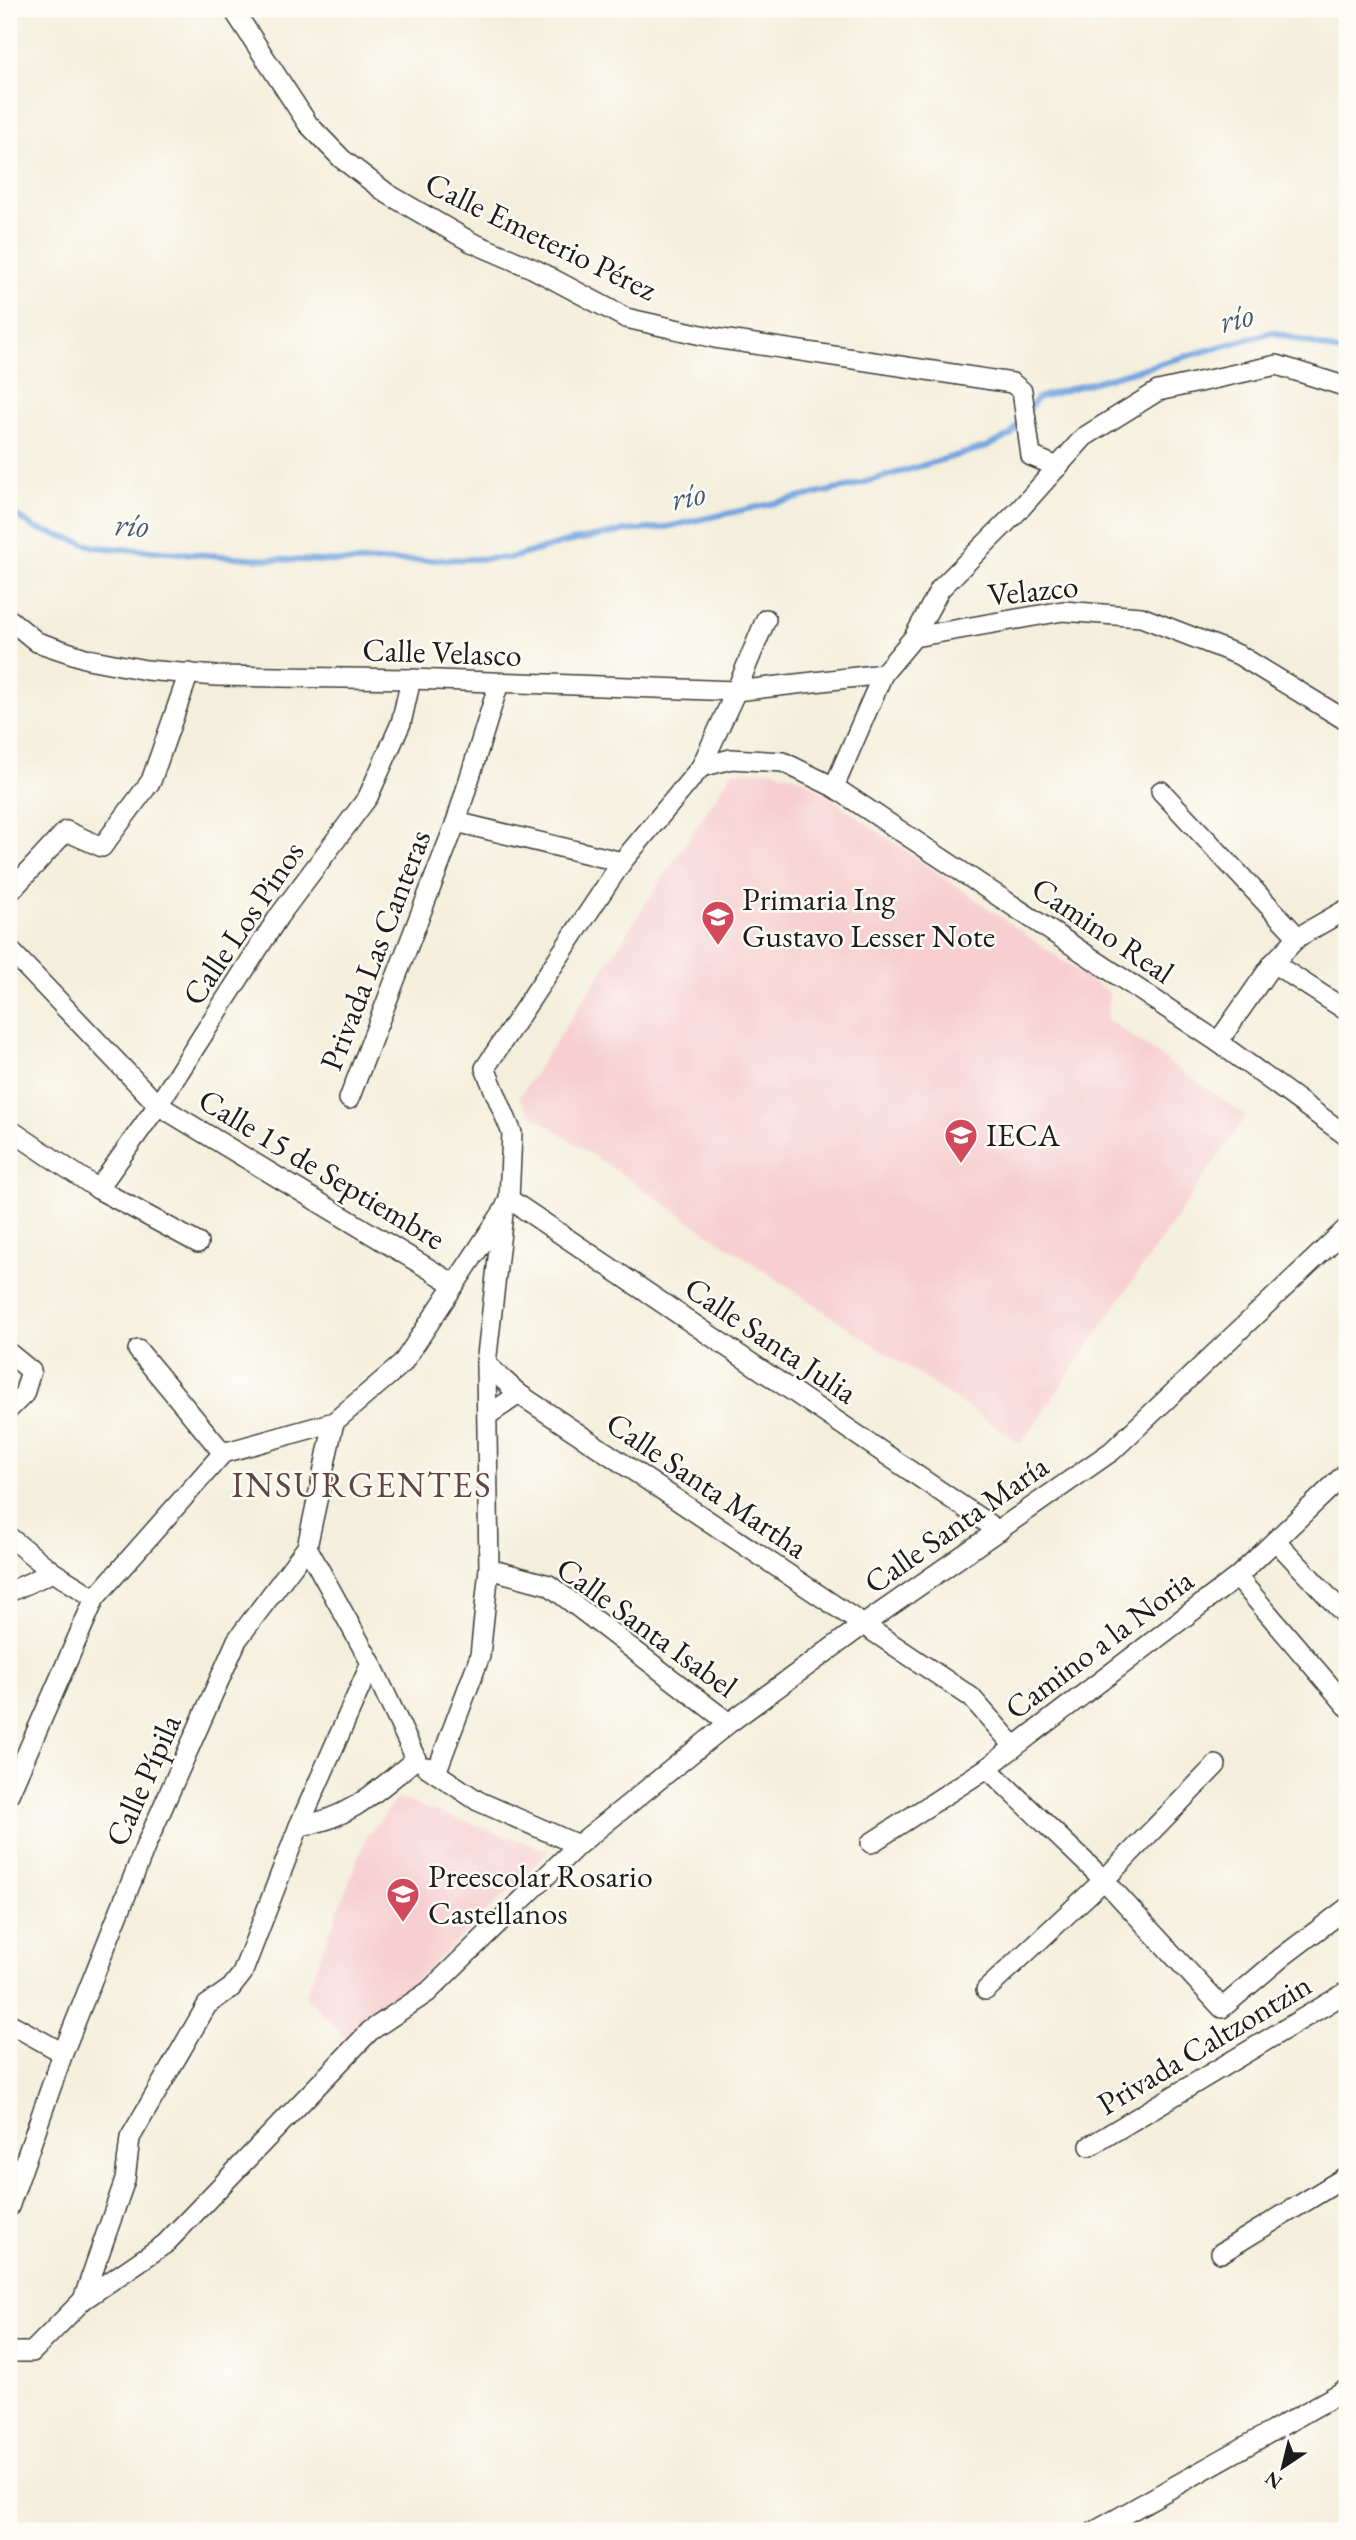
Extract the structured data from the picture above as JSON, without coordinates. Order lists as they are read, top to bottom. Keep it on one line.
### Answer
{"streets":{"street":["Calle Emeterio Pérez","Velazco","Calle Velasco","Calle Los Pinos","Camino Real","Privada Las Canteras","Calle 15 de Septiembre","Calle Santa Julia","Calle Santa Martha","Calle Santa María","Calle Santa Isabel","Camino a la Noria","Calle Pípila","Privada Caltzontzin"]},"crossings":[["Calle Velasco","Calle Los Pinos"],["Calle Velasco","Privada Las Canteras"],["Calle Los Pinos","Calle 15 de Septiembre"],["Calle 15 de Septiembre","Calle Santa Julia"],["Calle Santa Julia","Calle Santa María"],["Calle Santa Martha","Calle Santa María"],["Calle Santa Martha","Camino a la Noria"],["Calle Santa María","Calle Santa Isabel"]],"districts":["INSURGENTES"],"water":["río"],"places":{"school or university":["Primaria Ing Gustavo Lesser Note","IECA","Preescolar Rosario Castellanos"]},"north":"bottom left"}
